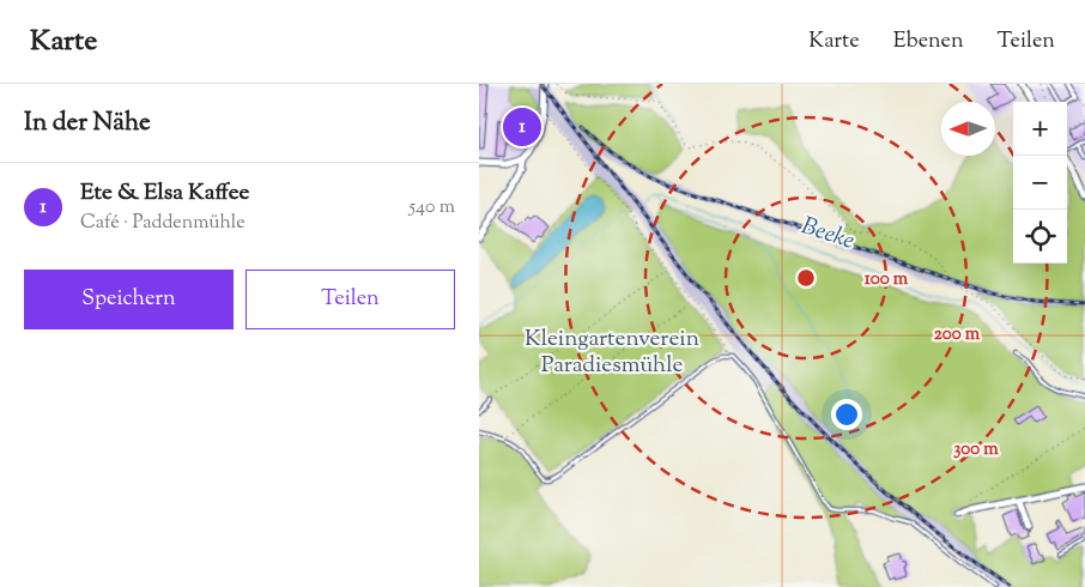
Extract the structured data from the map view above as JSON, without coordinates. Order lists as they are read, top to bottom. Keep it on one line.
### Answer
{"water":["Beeke"],"parks":["Kleingartenverein Paradiesmühle"],"north":"left","page":{"header":"Karte","nav":["Karte","Ebenen","Teilen"],"heading":"In der Nähe","map_buttons":["+","−"],"pins":"1","list":[{"mark":"1","name":"Ete & Elsa Kaffee","note":"Café · Paddenmühle","value":"540 m"}],"buttons":["Speichern","Teilen"]},"rings":["100 m","200 m","300 m"]}
